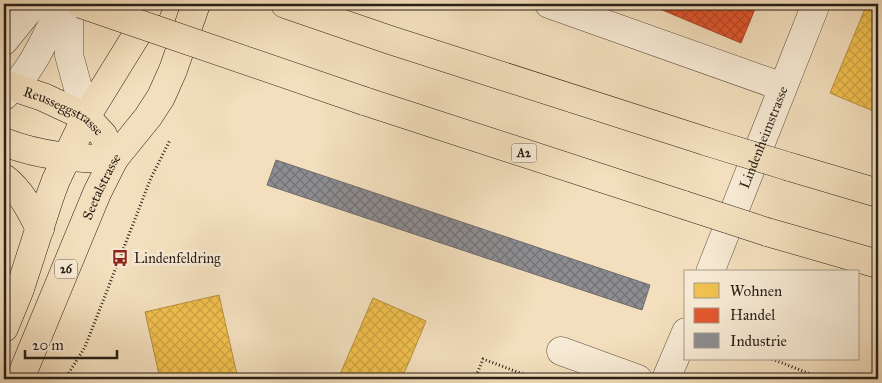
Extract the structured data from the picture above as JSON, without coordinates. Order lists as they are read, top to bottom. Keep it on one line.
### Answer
{"streets":{"main road":["Reusseggstrasse","A2","Seetalstrasse","26"],"street":["Lindenheimstrasse"]},"crossings":[["Reusseggstrasse","Seetalstrasse"]],"places":{"bus stop":["Lindenfeldring"]},"legend":["Wohnen","Handel","Industrie"],"scale_bar":"20 m"}
